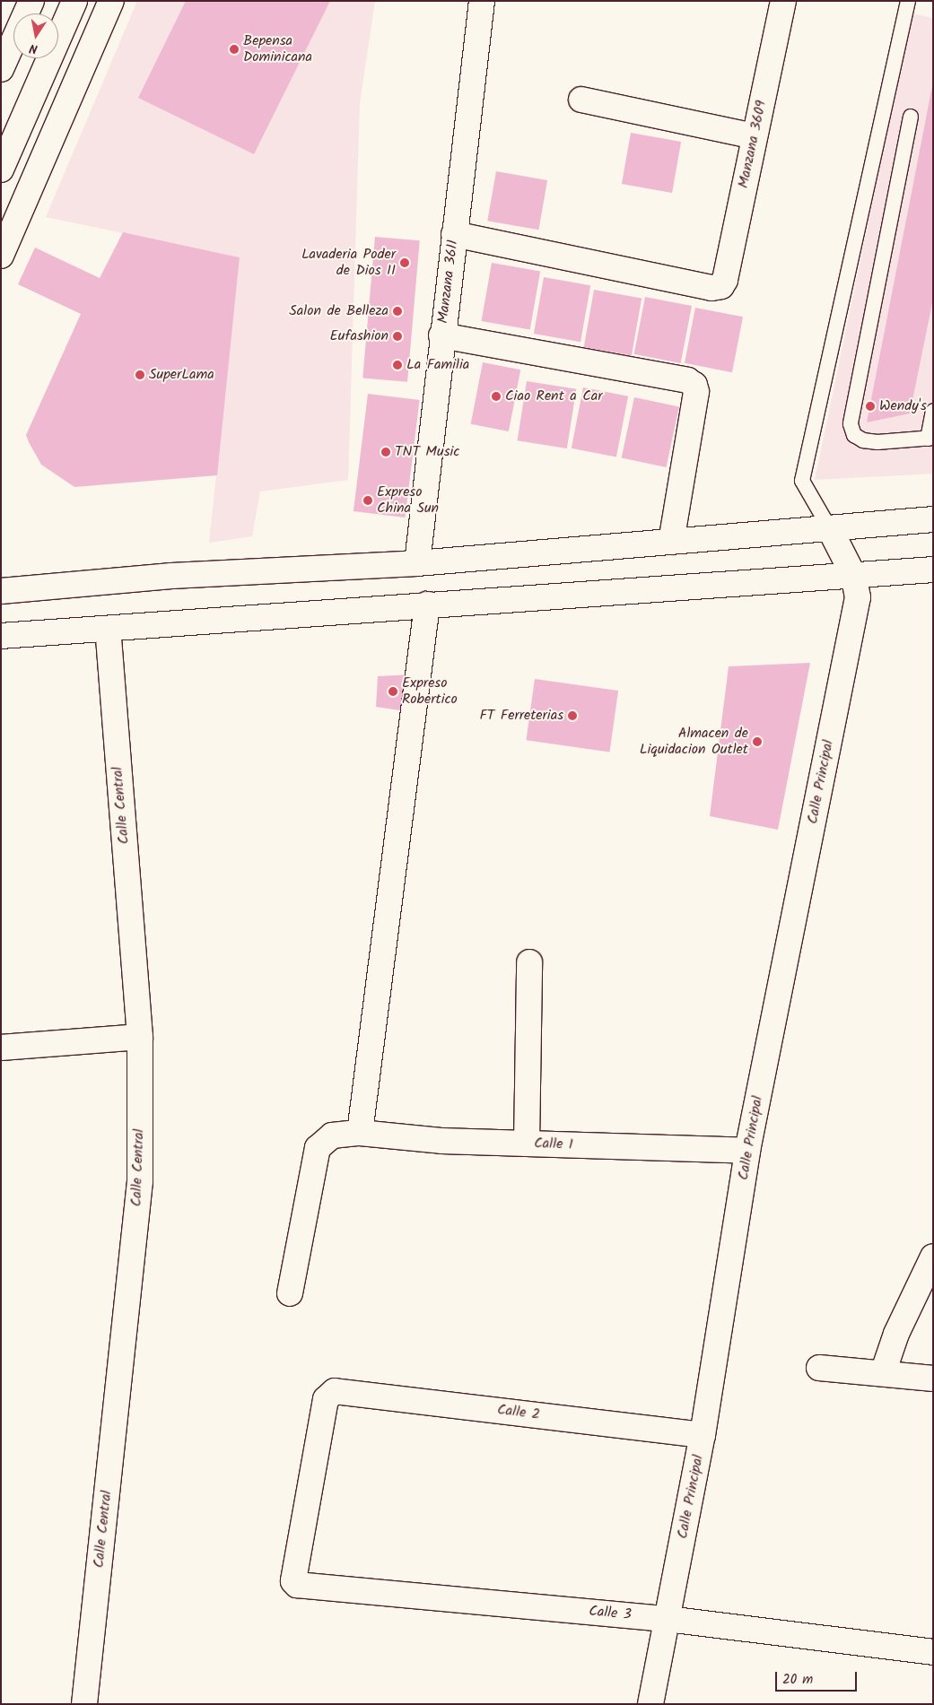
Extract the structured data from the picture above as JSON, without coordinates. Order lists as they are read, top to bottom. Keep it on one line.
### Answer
{"streets":{"street":["Manzana 3609","Manzana 3611","Calle Principal","Calle Central","Calle 1","Calle 2","Calle 3"]},"crossings":[["Manzana 3609","Manzana 3611"],["Calle Principal","Calle 1"],["Calle Principal","Calle 2"],["Calle Principal","Calle 3"],["Calle 2","Calle 3"]],"places":["Bepensa Dominicana","Lavaderia Poder de Dios II","Salon de Belleza","Eufashion","La Familia","SuperLama","Ciao Rent a Car","Wendy's","TNT Music","Expreso China Sun","Expreso Robertico","FT Ferreterias","Almacen de Liquidacion Outlet"],"scale_bar":"20 m","north":"bottom"}
